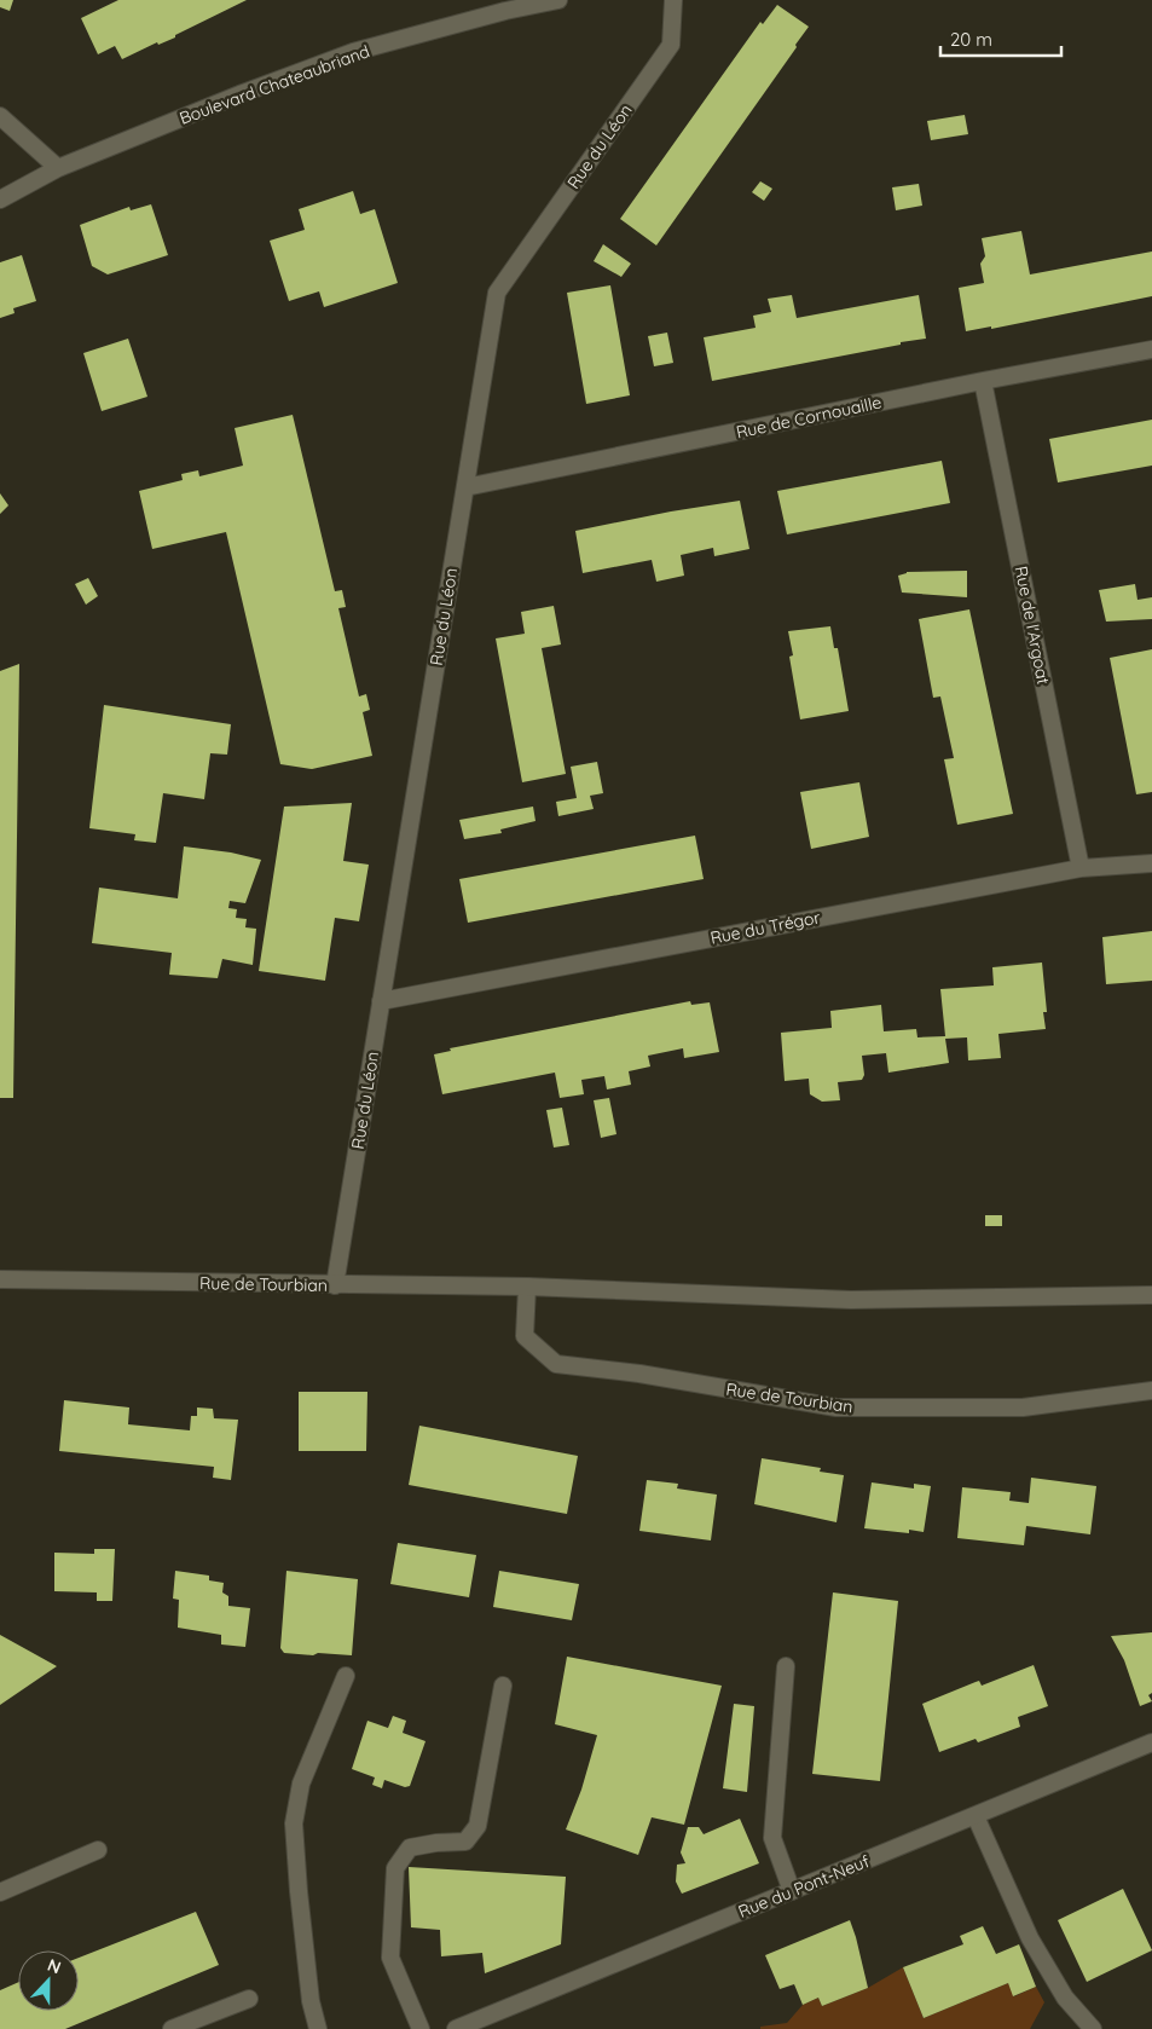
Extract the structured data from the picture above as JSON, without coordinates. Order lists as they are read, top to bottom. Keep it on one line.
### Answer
{"streets":{"street":["Boulevard Chateaubriand","Rue du Léon","Rue de Cornouaille","Rue de l'Argoat","Rue du Trégor","Rue de Tourbian","Rue du Pont-Neuf"]},"crossings":[["Rue du Léon","Rue de Cornouaille"],["Rue du Léon","Rue du Trégor"],["Rue du Léon","Rue de Tourbian"],["Rue de Cornouaille","Rue de l'Argoat"],["Rue de l'Argoat","Rue du Trégor"]],"scale_bar":"20 m","north":"top"}
